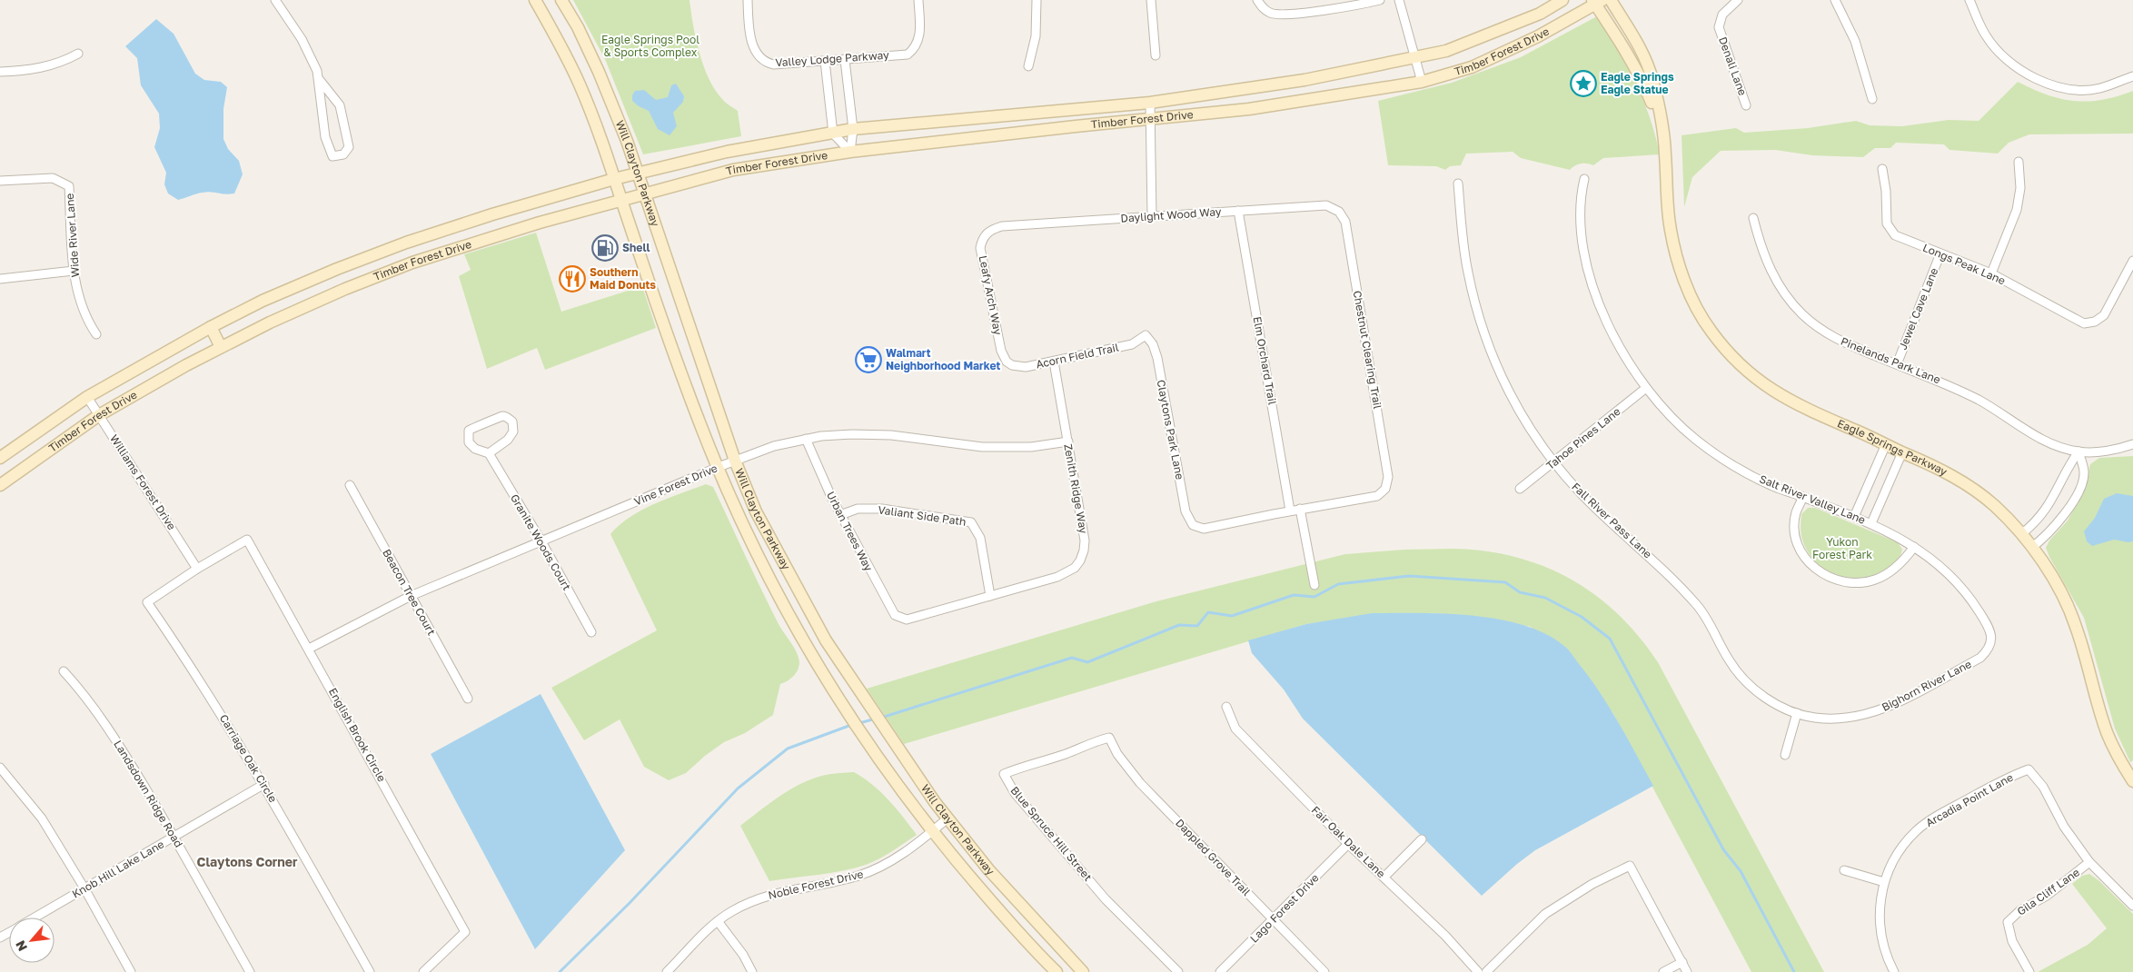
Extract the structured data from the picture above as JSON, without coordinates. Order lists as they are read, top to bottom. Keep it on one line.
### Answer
{"streets":{"main road":["Timber Forest Drive","Will Clayton Parkway","Eagle Springs Parkway"],"street":["Valley Lodge Parkway","Denali Lane","Daylight Wood Way","Wide River Lane","Longs Peak Lane","Leafy Arch Way","Jewel Cave Lane","Chestnut Clearing Trail","Acorn Field Trail","Elm Orchard Trail","Pinelands Park Lane","Claytons Park Lane","Tahoe Pines Lane","Williams Forest Drive","Vine Forest Drive","Zenith Ridge Way","Salt River Valley Lane","Valiant Side Path","Fall River Pass Lane","Urban Trees Way","Granite Woods Court","Beacon Tree Court","Bighorn River Lane","English Brook Circle","Carriage Oak Circle","Landsdown Ridge Road","Arcadia Point Lane","Blue Spruce Hill Street","Fair Oak Dale Lane","Dappled Grove Trail","Knob Hill Lake Lane","Noble Forest Drive","Gila Cliff Lane","Lago Forest Drive"]},"crossings":[["Timber Forest Drive","Will Clayton Parkway"],["Timber Forest Drive","Eagle Springs Parkway"],["Timber Forest Drive","Williams Forest Drive"],["Will Clayton Parkway","Vine Forest Drive"],["Will Clayton Parkway","Noble Forest Drive"],["Daylight Wood Way","Leafy Arch Way"],["Daylight Wood Way","Chestnut Clearing Trail"],["Daylight Wood Way","Elm Orchard Trail"],["Longs Peak Lane","Jewel Cave Lane"],["Leafy Arch Way","Acorn Field Trail"],["Jewel Cave Lane","Pinelands Park Lane"],["Acorn Field Trail","Claytons Park Lane"],["Acorn Field Trail","Zenith Ridge Way"],["Elm Orchard Trail","Claytons Park Lane"],["Tahoe Pines Lane","Salt River Valley Lane"],["Tahoe Pines Lane","Fall River Pass Lane"],["Williams Forest Drive","English Brook Circle"],["Williams Forest Drive","Carriage Oak Circle"],["Vine Forest Drive","Zenith Ridge Way"],["Vine Forest Drive","Urban Trees Way"],["Vine Forest Drive","Granite Woods Court"],["Vine Forest Drive","Beacon Tree Court"],["Vine Forest Drive","English Brook Circle"],["Zenith Ridge Way","Valiant Side Path"],["Zenith Ridge Way","Urban Trees Way"],["Salt River Valley Lane","Bighorn River Lane"],["Valiant Side Path","Urban Trees Way"],["Fall River Pass Lane","Bighorn River Lane"],["English Brook Circle","Carriage Oak Circle"],["Carriage Oak Circle","Knob Hill Lake Lane"],["Landsdown Ridge Road","Knob Hill Lake Lane"],["Arcadia Point Lane","Gila Cliff Lane"],["Blue Spruce Hill Street","Dappled Grove Trail"],["Fair Oak Dale Lane","Lago Forest Drive"],["Dappled Grove Trail","Lago Forest Drive"]],"districts":["Claytons Corner"],"parks":["Eagle Springs Pool & Sports Complex","Yukon Forest Park"],"places":{"place":["Eagle Springs Eagle Statue"],"fuel station":["Shell"],"restaurant":["Southern Maid Donuts"],"supermarket":["Walmart Neighborhood Market"]},"north":"bottom left"}
